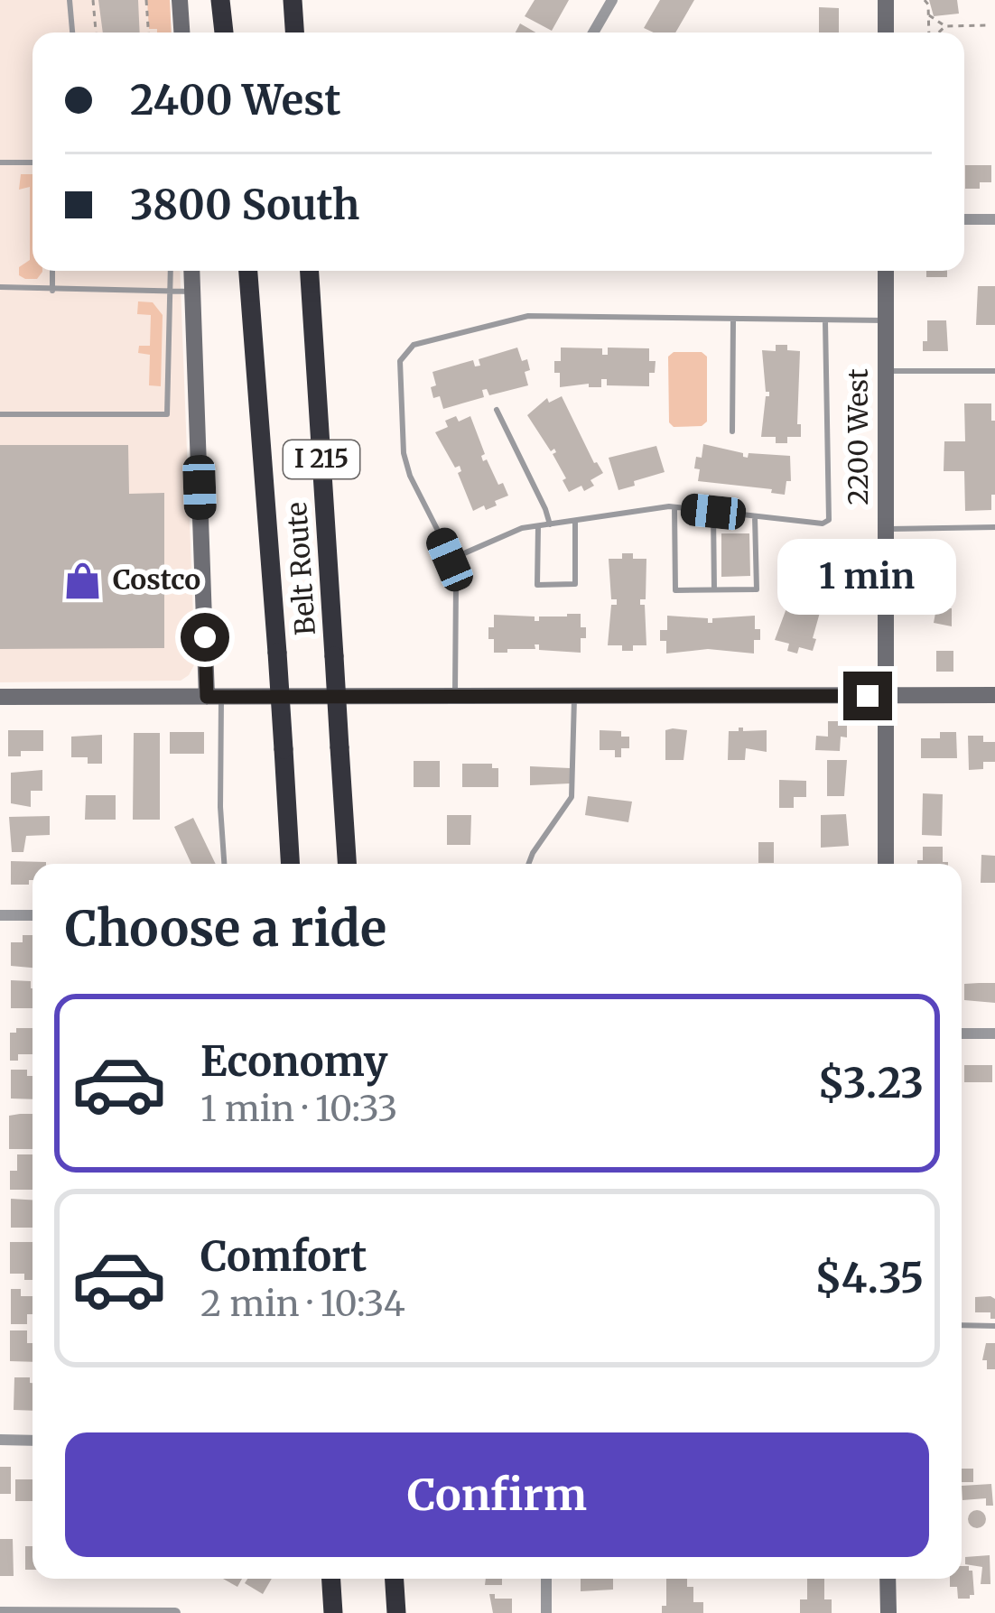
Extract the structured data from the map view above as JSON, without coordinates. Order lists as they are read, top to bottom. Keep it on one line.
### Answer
{"streets":{"highway":["I 215","Belt Route"],"street":["2200 West"]},"places":{"shop":["Costco"]},"page":{"banner":["2400 West","3800 South"],"bubble":"1 min","heading":"Choose a ride","list":[{"name":"Economy","note":"1 min · 10:33","value":"$3.23"},{"name":"Comfort","note":"2 min · 10:34","value":"$4.35"}],"buttons":"Confirm"}}
